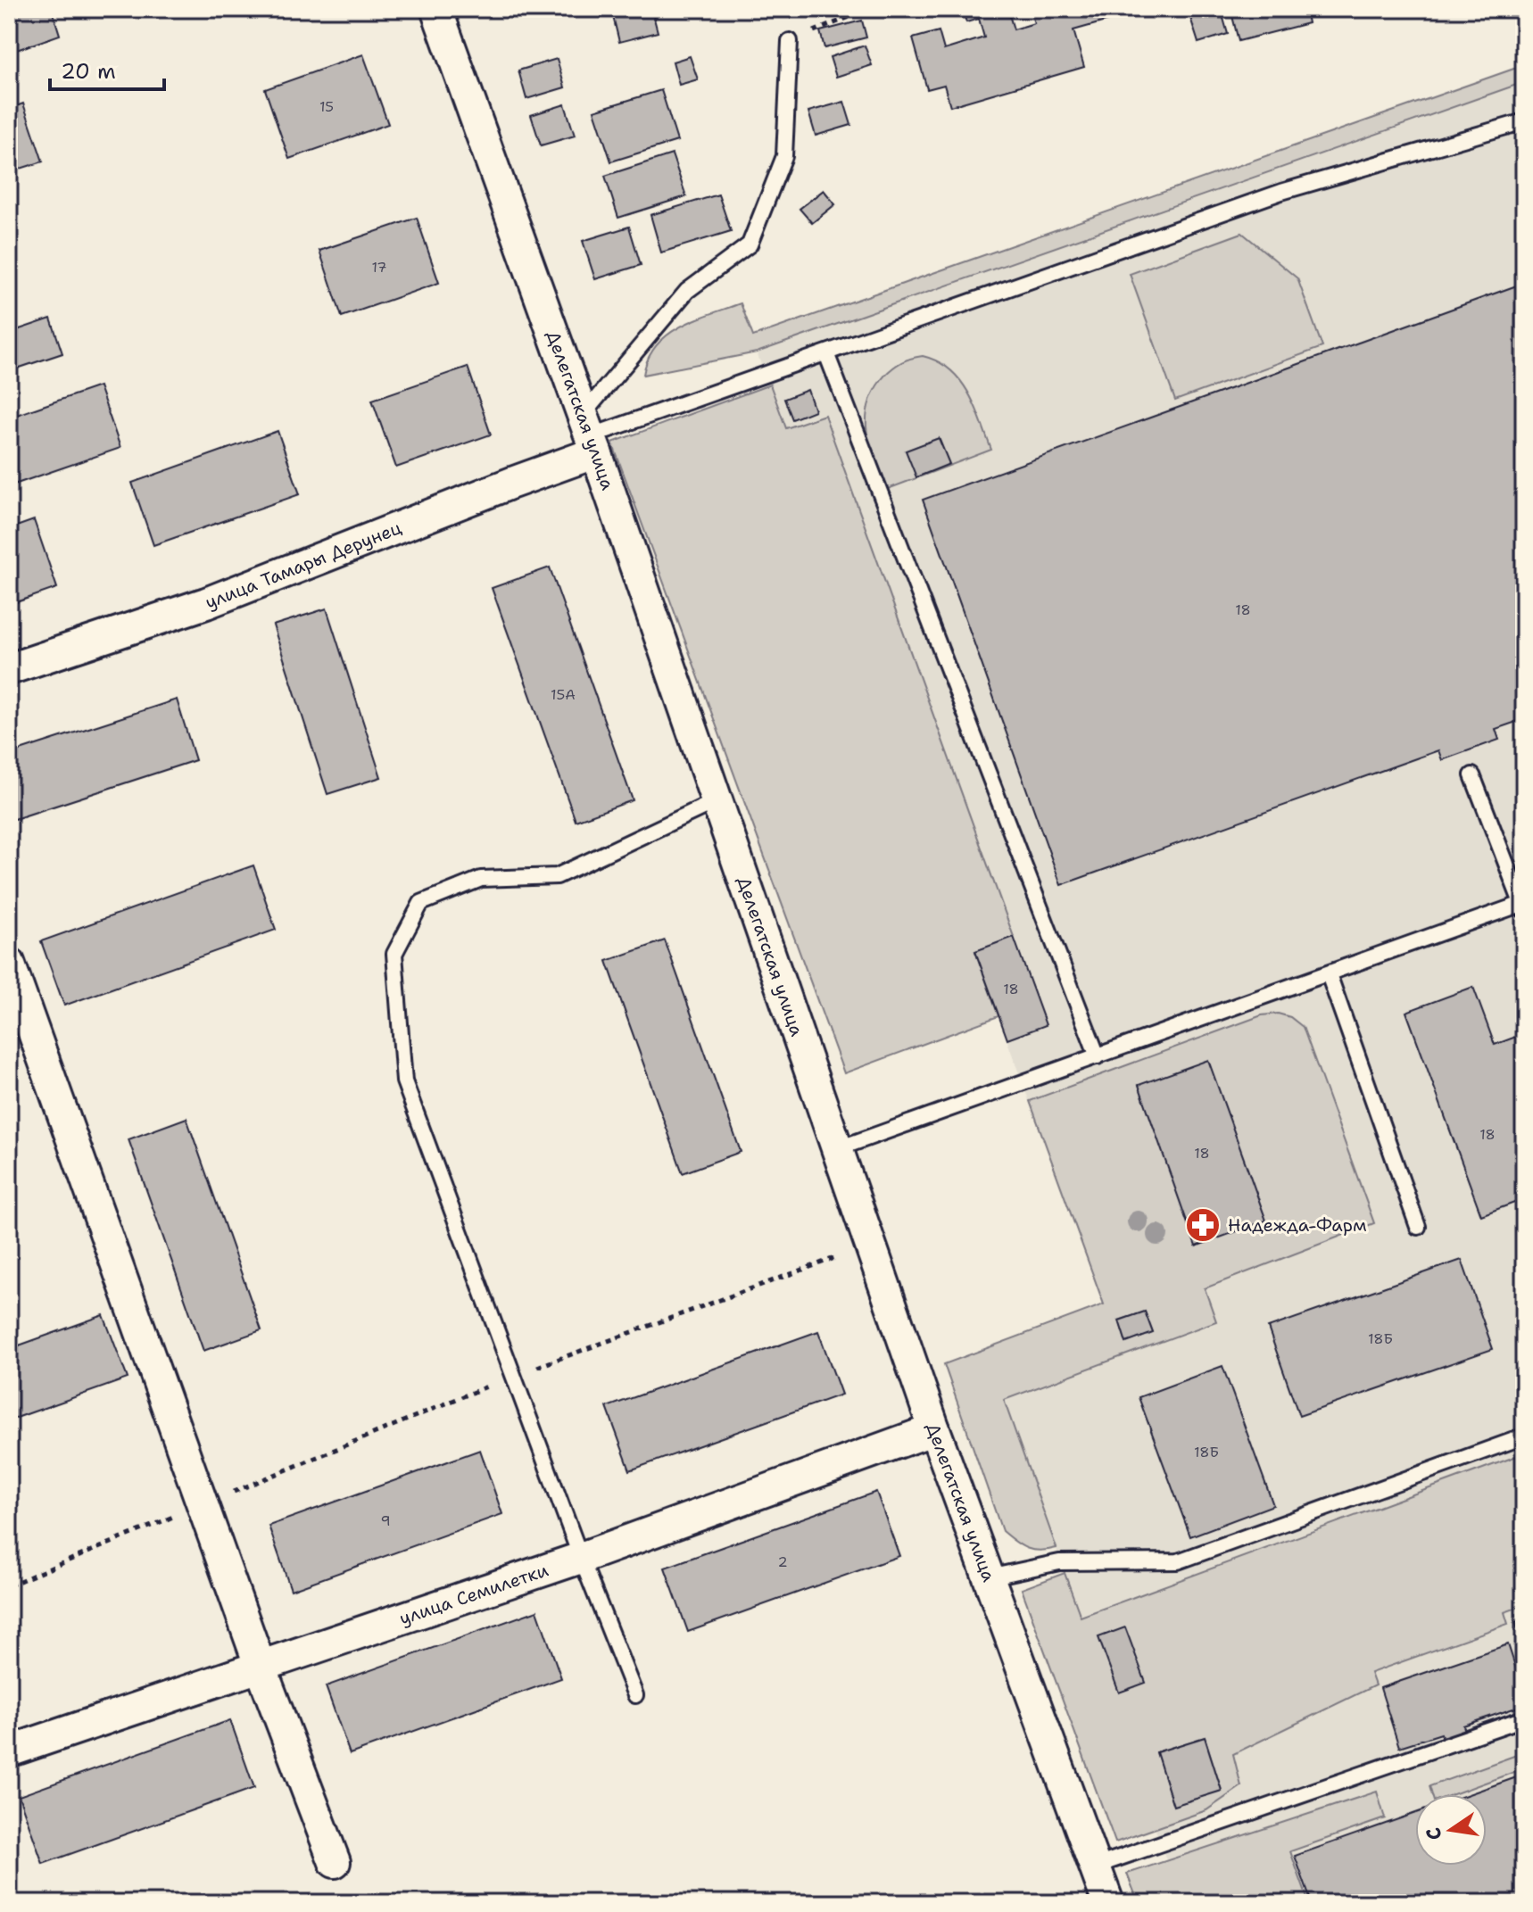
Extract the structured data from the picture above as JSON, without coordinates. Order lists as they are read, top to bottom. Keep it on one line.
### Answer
{"streets":{"street":["Делегатская улица","улица Тамары Дерунец","улица Семилетки"]},"crossings":[["Делегатская улица","улица Тамары Дерунец"],["Делегатская улица","улица Семилетки"]],"places":{"pharmacy":["Надежда-Фарм"]},"house_numbers":["15","17","18","15А","18","18","18","18Б","18Б","9","2"],"scale_bar":"20 m","north":"left"}
